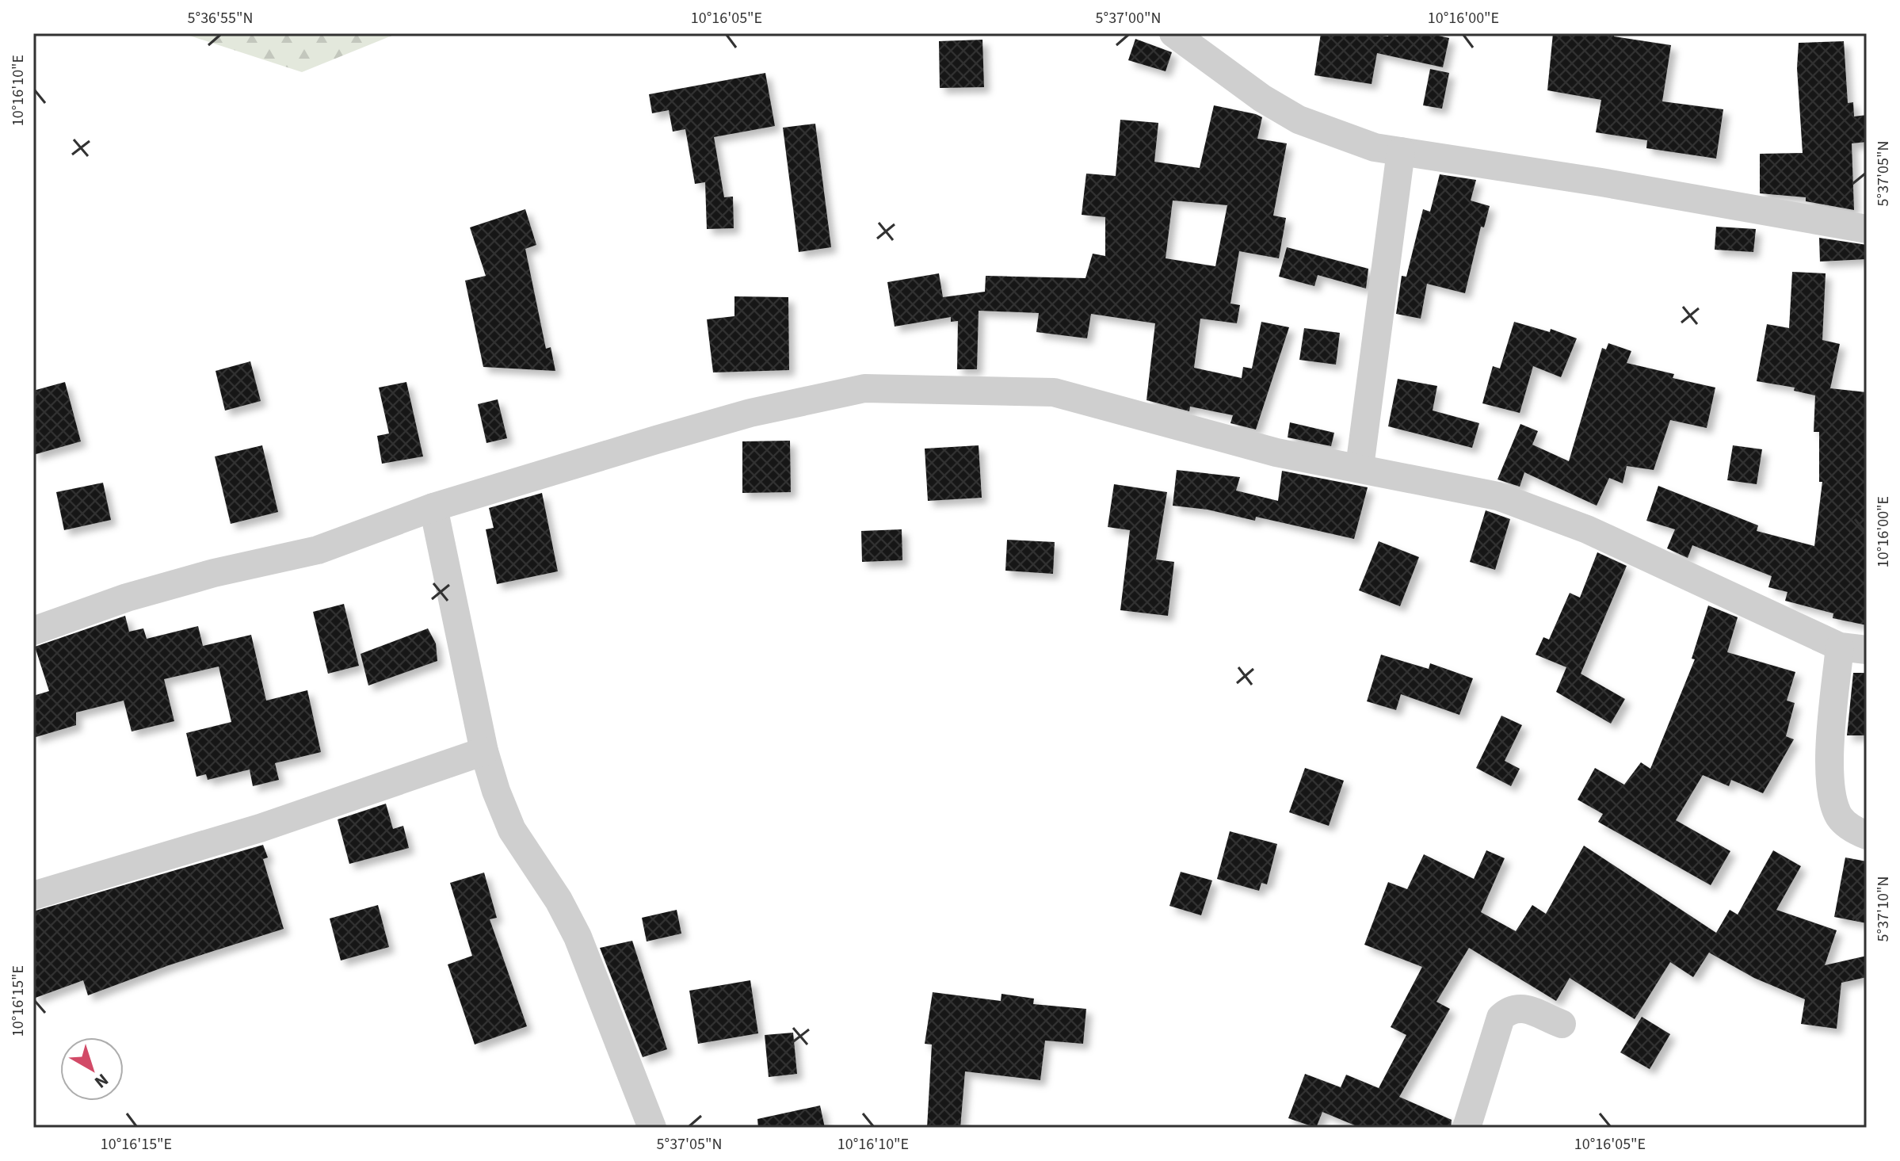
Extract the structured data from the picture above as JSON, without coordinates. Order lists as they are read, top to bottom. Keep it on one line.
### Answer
{"north":"bottom right","coordinates":["5°36'55\"N","10°16'05\"E","5°37'00\"N","10°16'00\"E","10°16'10\"E","5°37'05\"N","5°37'10\"N","10°16'15\"E"]}
